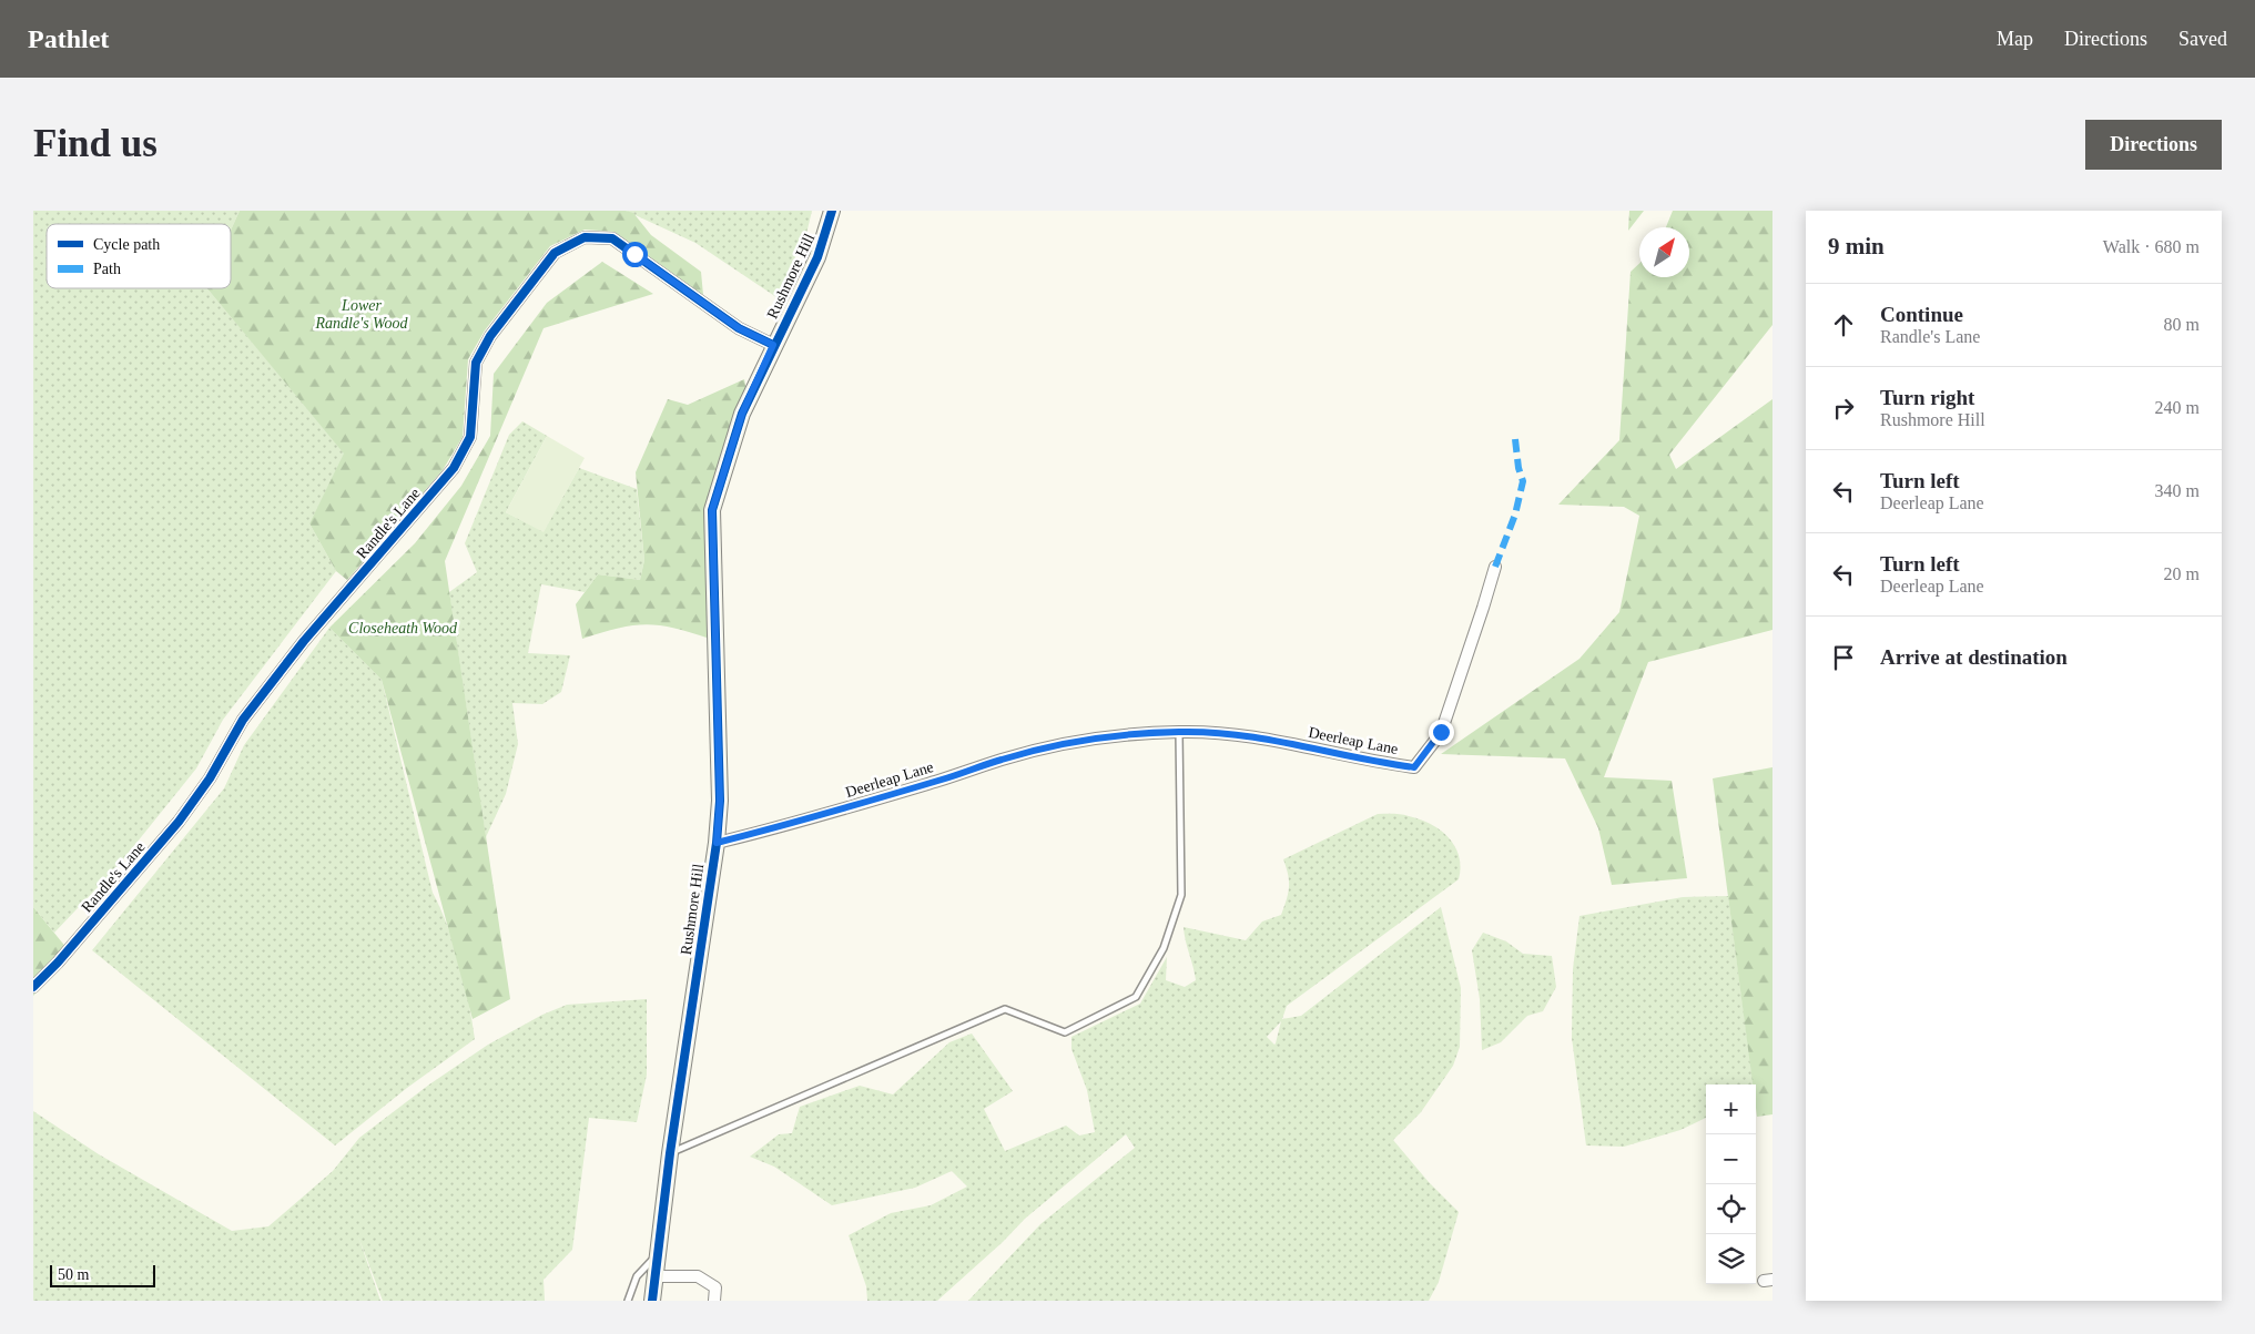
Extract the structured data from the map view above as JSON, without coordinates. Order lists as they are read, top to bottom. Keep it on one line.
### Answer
{"streets":{"street":["Rushmore Hill","Randle's Lane","Deerleap Lane"]},"crossings":[["Rushmore Hill","Randle's Lane"],["Rushmore Hill","Deerleap Lane"]],"parks":["Lower Randle's Wood","Closeheath Wood"],"legend":["Cycle path","Path"],"scale_bar":"50 m","north":"top right","page":{"header":"Pathlet","nav":["Map","Directions","Saved"],"buttons":"Directions","title":"Find us","heading":["9 min","Walk · 680 m"],"list":[["Continue","Randle's Lane","80 m"],["Turn right","Rushmore Hill","240 m"],["Turn left","Deerleap Lane","340 m"],["Turn left","Deerleap Lane","20 m"],"Arrive at destination"],"map_buttons":["+","−"],"scale":"50 m"}}
